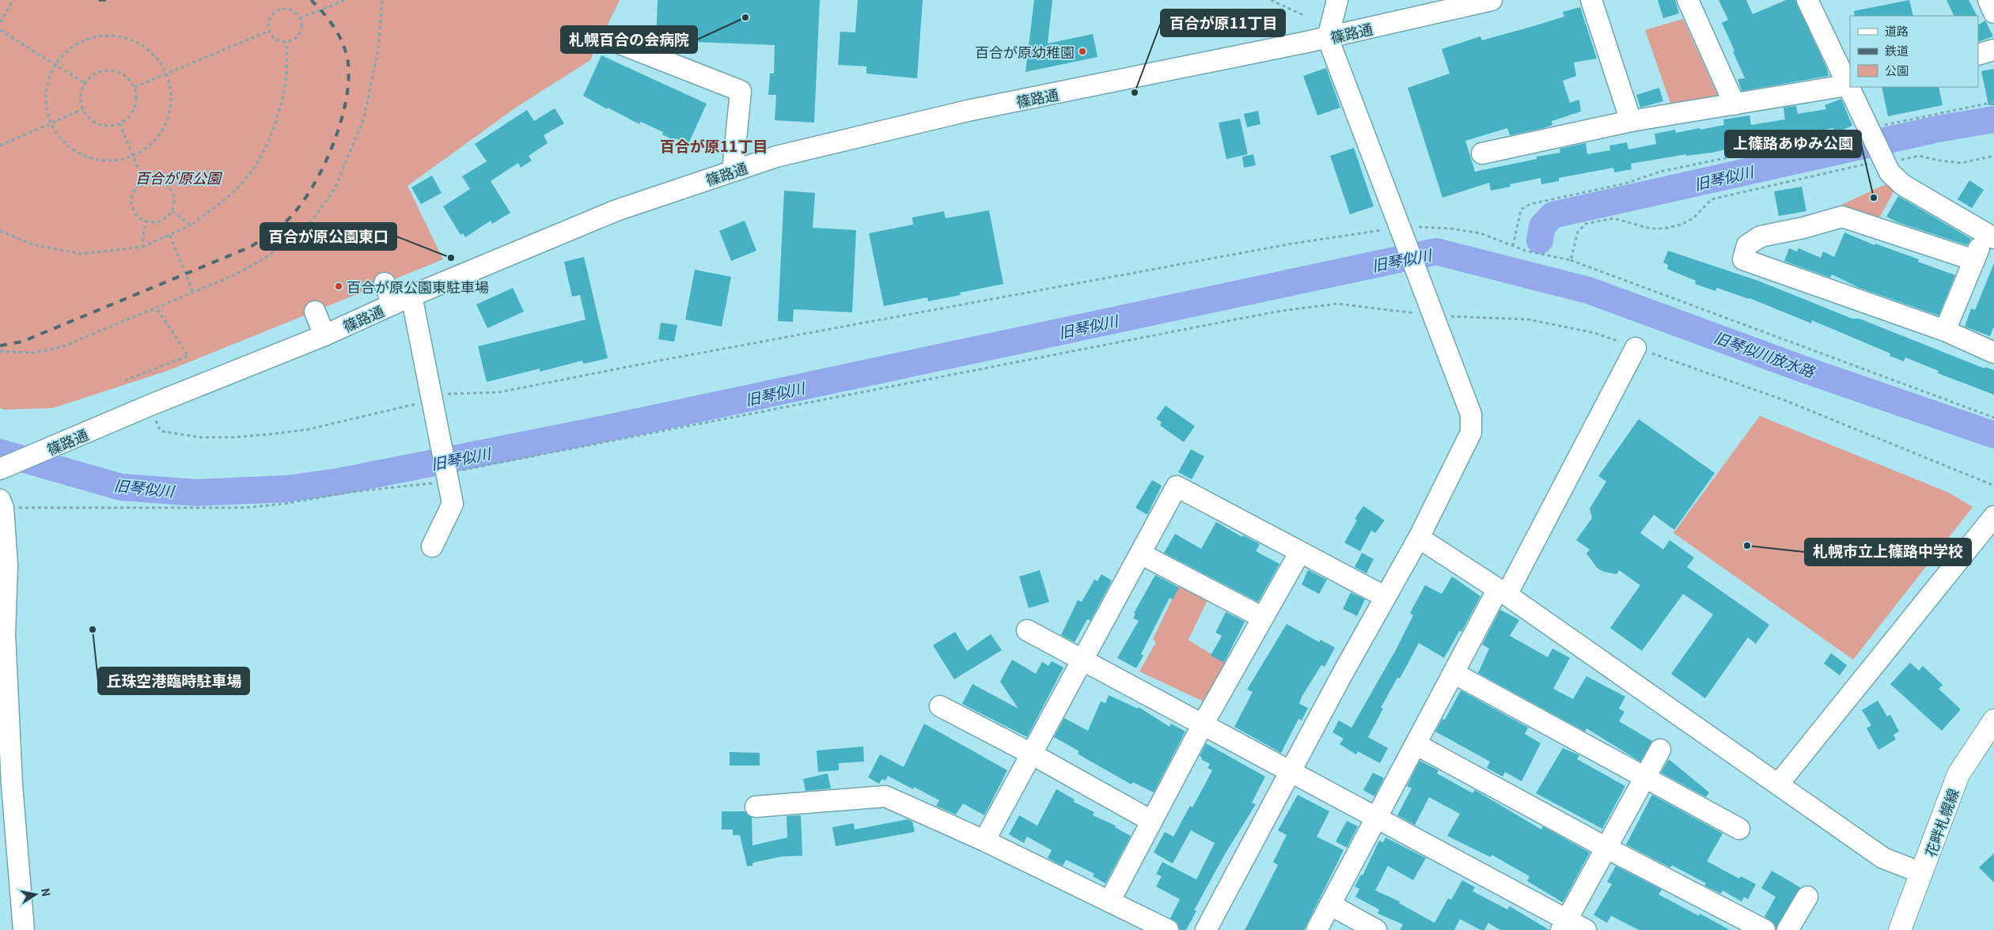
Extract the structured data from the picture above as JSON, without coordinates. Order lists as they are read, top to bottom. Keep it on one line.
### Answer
{"streets":{"main road":["花畔札幌線"],"street":["篠路通"]},"districts":["百合が原11丁目"],"water":["旧琴似川","旧琴似川放水路"],"parks":["百合が原公園"],"places":["札幌百合の会病院","百合が原幼稚園","百合が原11丁目","上篠路あゆみ公園","百合が原公園東口","百合が原公園東駐車場","札幌市立上篠路中学校","丘珠空港臨時駐車場"],"legend":["道路","鉄道","公園"],"north":"right"}
